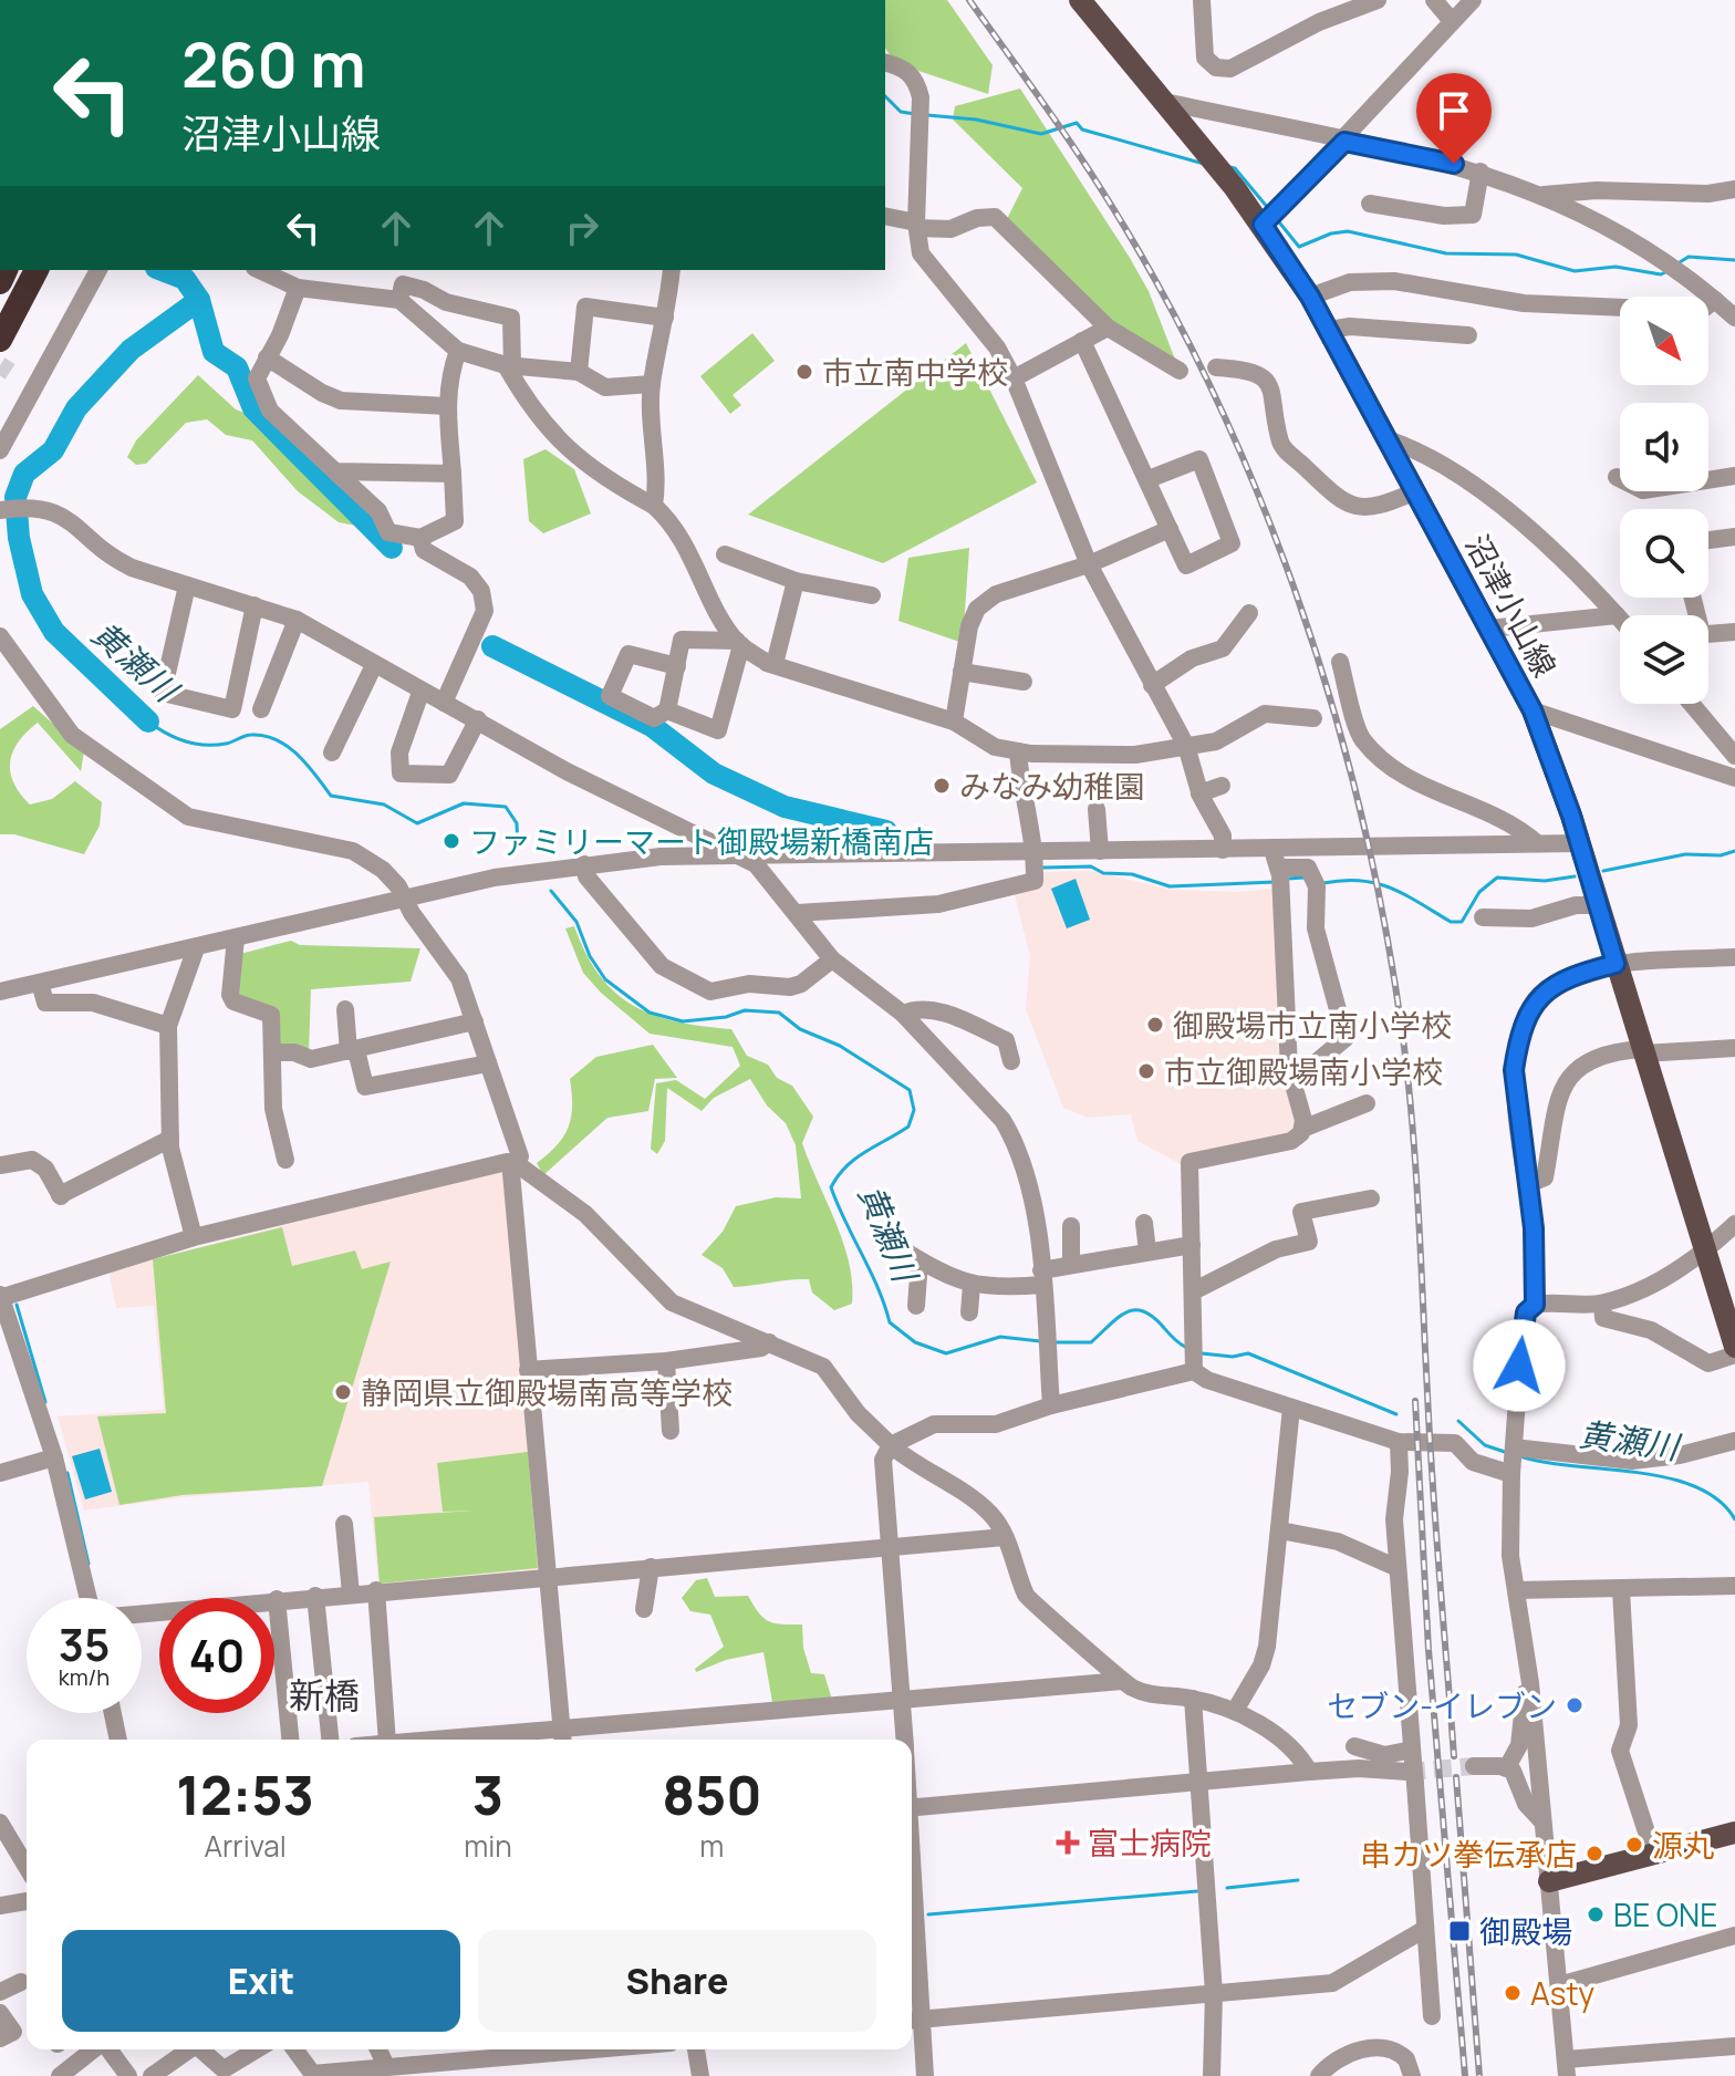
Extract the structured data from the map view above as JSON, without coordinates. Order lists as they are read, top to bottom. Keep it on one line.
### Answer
{"streets":{"main road":["沼津小山線"]},"districts":["新橋"],"water":["黄瀬川"],"places":{"other":["市立南中学校","みなみ幼稚園","ファミリーマート御殿場新橋南店","御殿場市立南小学校","市立御殿場南小学校","静岡県立御殿場南高等学校","セブン-イレブン","源丸","串カツ拳伝承店","BE ONE","Asty"],"health":["富士病院"],"transit":["御殿場"]},"north":"bottom right","page":{"turn":["260 m","沼津小山線"],"speed":"35 km/h","limit":"40","eta":["12:53","Arrival","3","min","850","m"],"buttons":["Exit","Share"]}}
